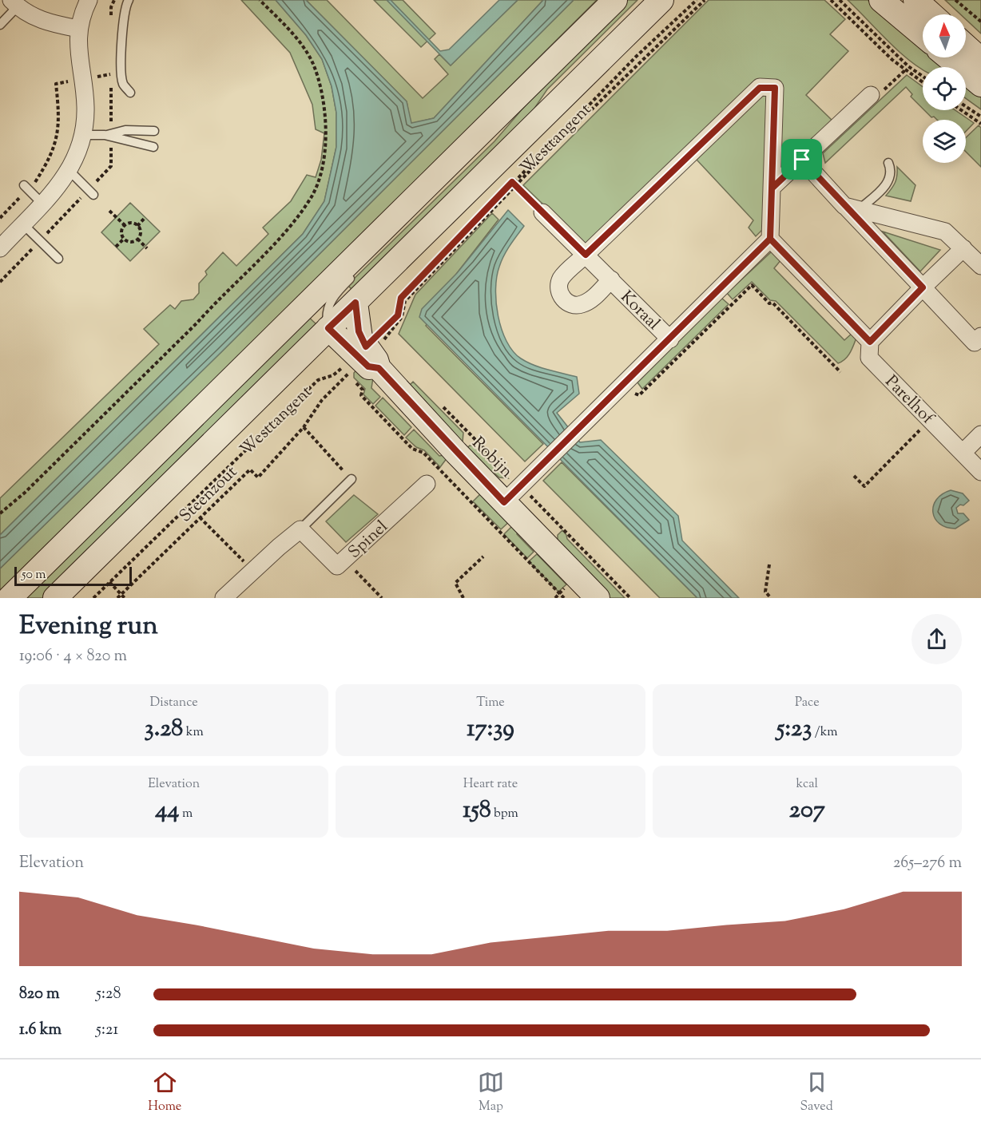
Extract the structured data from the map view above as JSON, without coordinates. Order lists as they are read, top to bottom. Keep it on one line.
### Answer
{"streets":{"main road":["Westtangent","Robijn"],"street":["Koraal","Parelhof","Spinel"],"path":["Steenzout"]},"crossings":[["Westtangent","Robijn"],["Westtangent","Steenzout"],["Koraal","Robijn"],["Robijn","Steenzout"]],"scale_bar":"50 m","north":"top","page":{"scale":"50 m","heading":["Evening run","19:06 · 4 × 820 m"],"stats":[["Distance","3.28 km"],["Time","17:39"],["Pace","5:23 /km"],["Elevation","44 m"],["Heart rate","158 bpm"],["kcal","207"]],"chart":["Elevation","265–276 m"],"list":[{"name":"820 m","note":"5:28"},{"name":"1.6 km","note":"5:21"}],"tabs":["Home","Map","Saved"]}}
